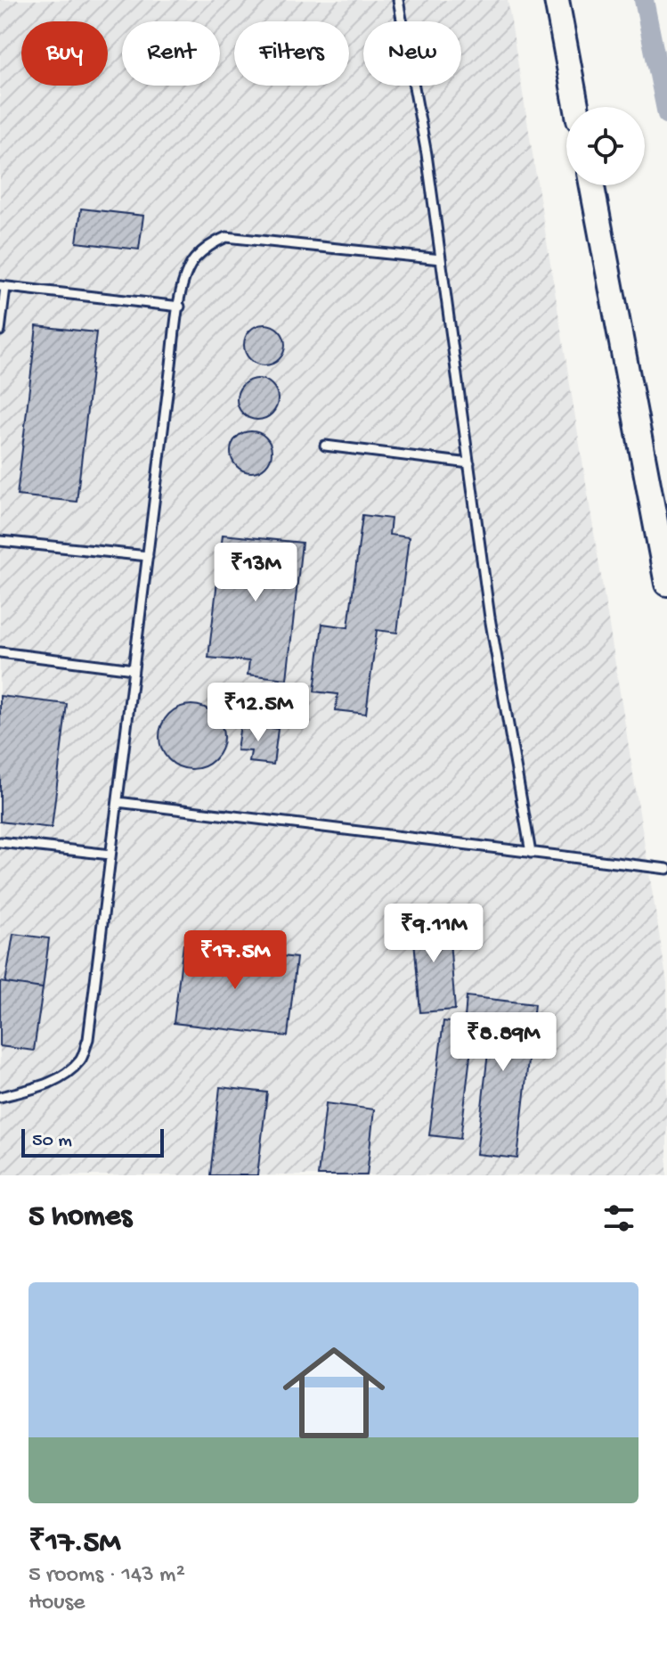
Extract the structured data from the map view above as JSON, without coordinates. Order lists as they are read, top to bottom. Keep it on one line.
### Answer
{"scale_bar":"50 m","page":{"chip":["Buy","Rent","Filters","New"],"price":["₹13M","₹12.5M","₹9.11M","₹17.5M","₹8.89M"],"scale":"50 m","heading":"5 homes","list":[{"name":"₹17.5M","note":"5 rooms · 143 m² · House"}]}}
